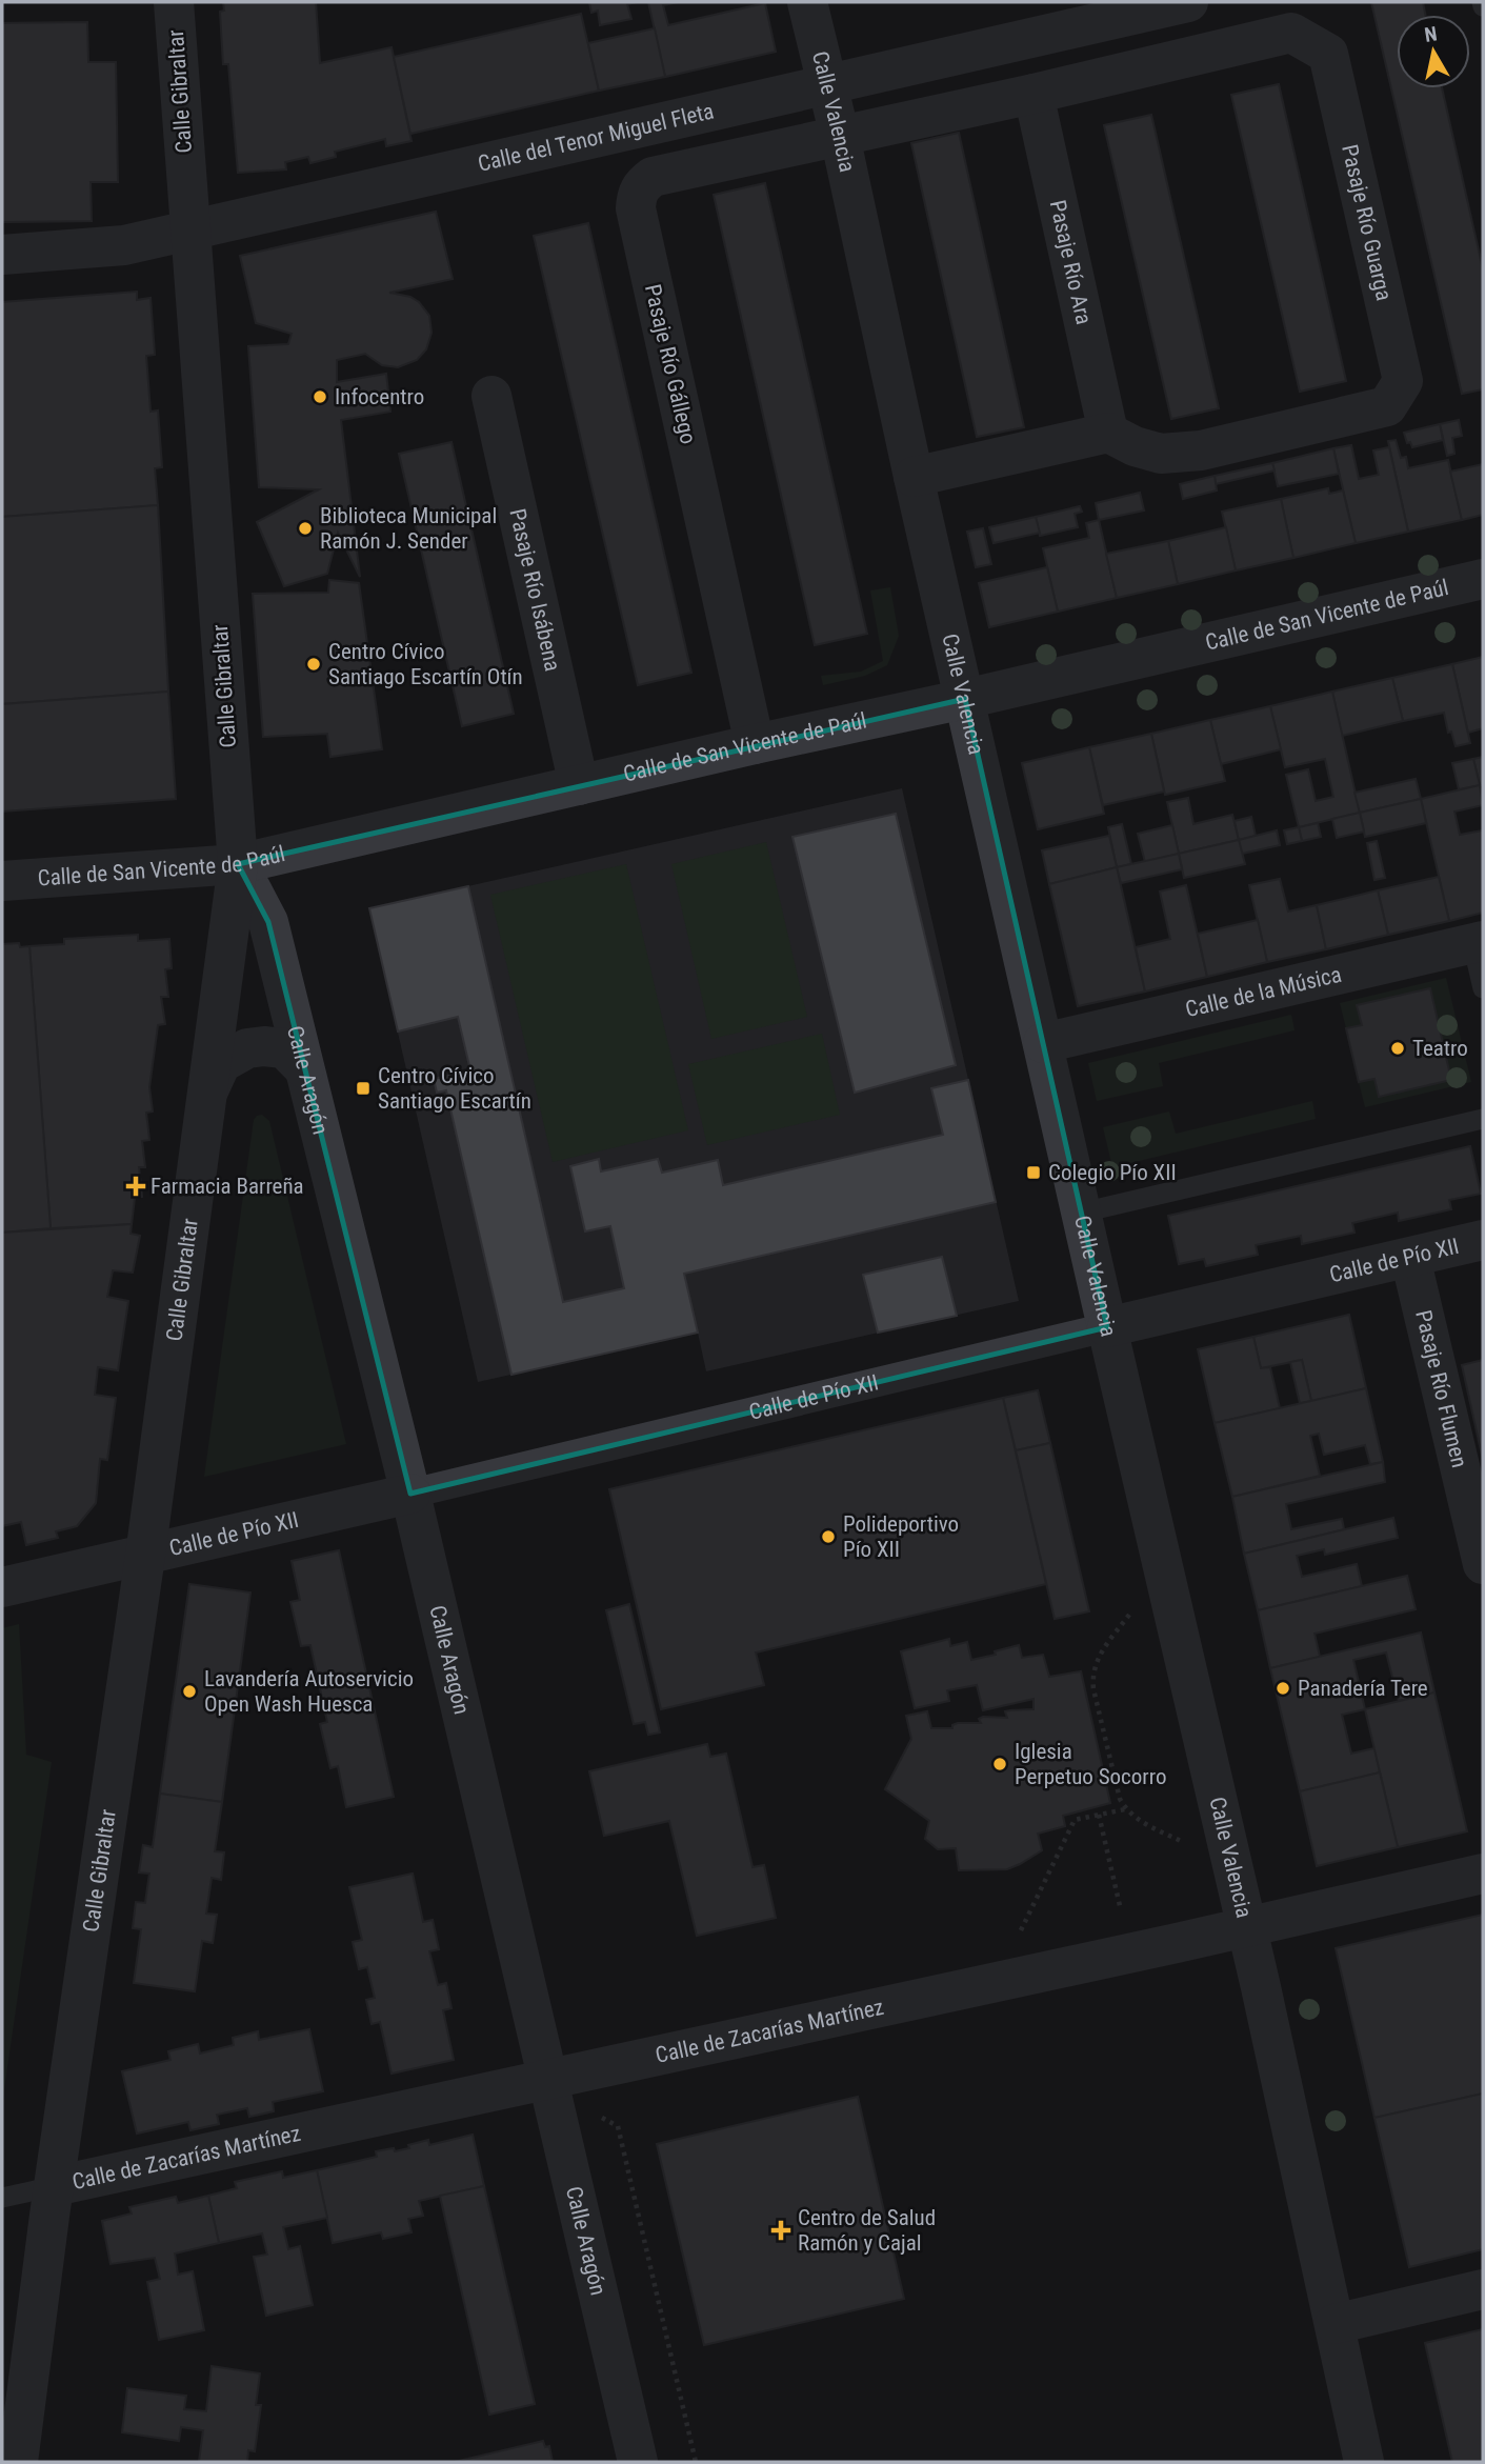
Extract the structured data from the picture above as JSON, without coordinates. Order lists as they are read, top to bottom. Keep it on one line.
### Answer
{"streets":{"street":["Calle Gibraltar","Calle Valencia","Calle del Tenor Miguel Fleta","Pasaje Río Guarga","Pasaje Río Ara","Pasaje Río Gállego","Pasaje Río Isábena","Calle de San Vicente de Paúl","Calle de la Música","Calle Aragón","Calle de Pío XII","Pasaje Río Flumen","Calle de Zacarías Martínez"]},"crossings":[["Calle Gibraltar","Calle del Tenor Miguel Fleta"],["Calle Gibraltar","Calle de San Vicente de Paúl"],["Calle Gibraltar","Calle Aragón"],["Calle Gibraltar","Calle de Pío XII"],["Calle Gibraltar","Calle de Zacarías Martínez"],["Calle Valencia","Calle del Tenor Miguel Fleta"],["Calle Valencia","Pasaje Río Guarga"],["Calle Valencia","Pasaje Río Gállego"],["Calle Valencia","Calle de San Vicente de Paúl"],["Calle Valencia","Calle de la Música"],["Calle Valencia","Calle de Pío XII"],["Calle Valencia","Calle de Zacarías Martínez"],["Pasaje Río Guarga","Pasaje Río Ara"],["Pasaje Río Guarga","Pasaje Río Gállego"],["Pasaje Río Gállego","Calle de San Vicente de Paúl"],["Pasaje Río Isábena","Calle de San Vicente de Paúl"],["Calle de San Vicente de Paúl","Calle Aragón"],["Calle Aragón","Calle de Pío XII"],["Calle Aragón","Calle de Zacarías Martínez"],["Calle de Pío XII","Pasaje Río Flumen"]],"places":{"other":["Infocentro","Biblioteca Municipal Ramón J. Sender","Centro Cívico Santiago Escartín Otín","Teatro","Polideportivo Pío XII","Panadería Tere","Lavandería Autoservicio Open Wash Huesca","Iglesia Perpetuo Socorro"],"transit":["Centro Cívico Santiago Escartín","Colegio Pío XII"],"health":["Farmacia Barreña","Centro de Salud Ramón y Cajal"]},"north":"top"}
